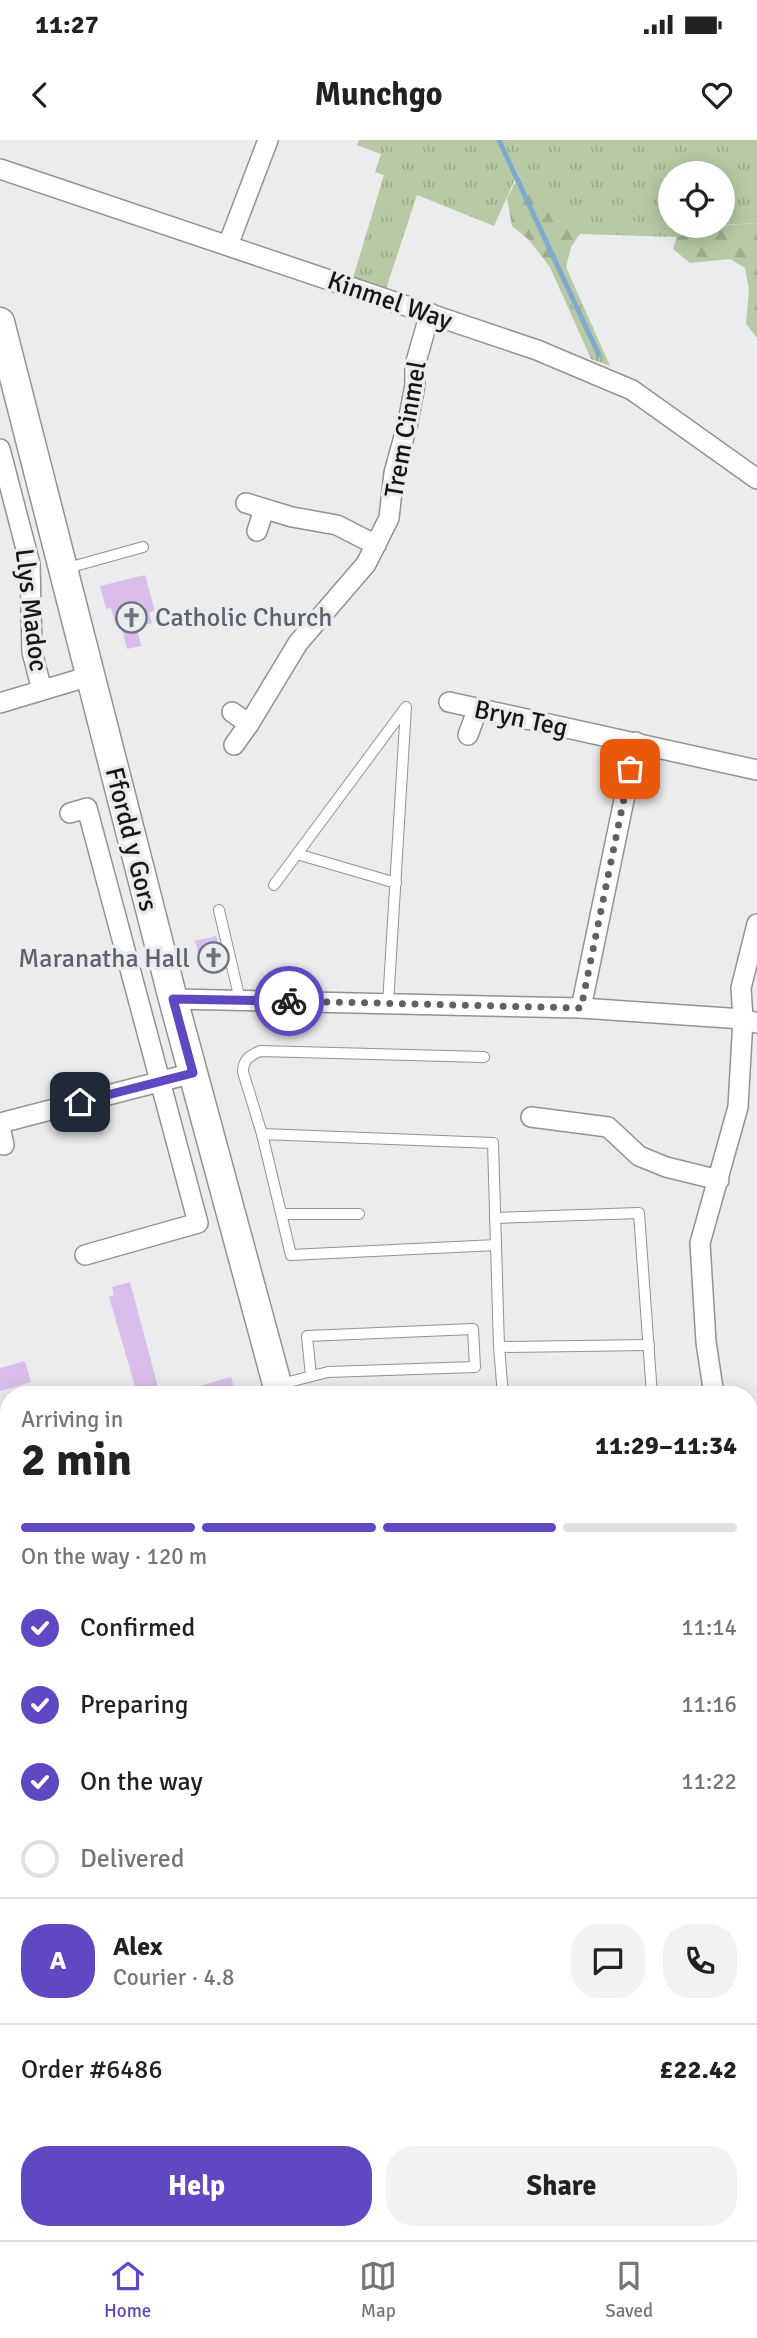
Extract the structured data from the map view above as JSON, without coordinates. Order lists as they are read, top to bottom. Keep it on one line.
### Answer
{"streets":{"street":["Kinmel Way","Trem Cinmel","Llys Madoc","Bryn Teg","Ffordd y Gors"]},"crossings":[["Kinmel Way","Trem Cinmel"]],"places":{"church":["Catholic Church","Maranatha Hall"]},"page":{"status":"11:27","header":"Munchgo","heading":["2 min","Arriving in","11:29–11:34"],"panel":["Alex","Courier · 4.8","Order #6486","£22.42"],"bar":"On the way · 120 m","list":[["Confirmed","11:14"],["Preparing","11:16"],["On the way","11:22"],"Delivered"],"round":"A","buttons":["Help","Share"],"tabs":["Home","Map","Saved"]}}
